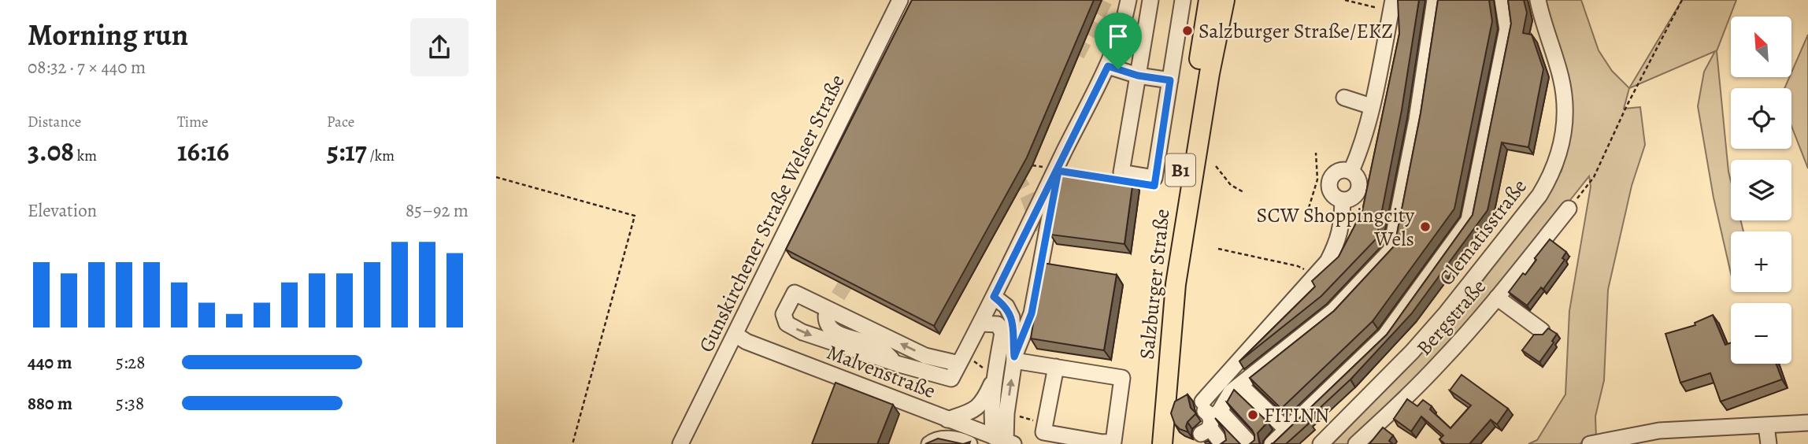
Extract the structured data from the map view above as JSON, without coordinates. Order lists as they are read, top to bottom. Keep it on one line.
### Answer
{"streets":{"main road":["B1","Salzburger Straße"],"street":["Gunskirchener Straße Welser Straße","Clematisstraße","Bergstraße","Malvenstraße"]},"crossings":[["Gunskirchener Straße Welser Straße","Malvenstraße"]],"places":["Salzburger Straße/EKZ","SCW Shoppingcity Wels","FITINN"],"north":"top left","page":{"heading":["Morning run","08:32 · 7 × 440 m"],"map_buttons":["+","−"],"stats":[["Distance","3.08 km"],["Time","16:16"],["Pace","5:17 /km"]],"chart":["Elevation","85–92 m"],"list":[{"name":"440 m","note":"5:28"},{"name":"880 m","note":"5:38"}]}}
